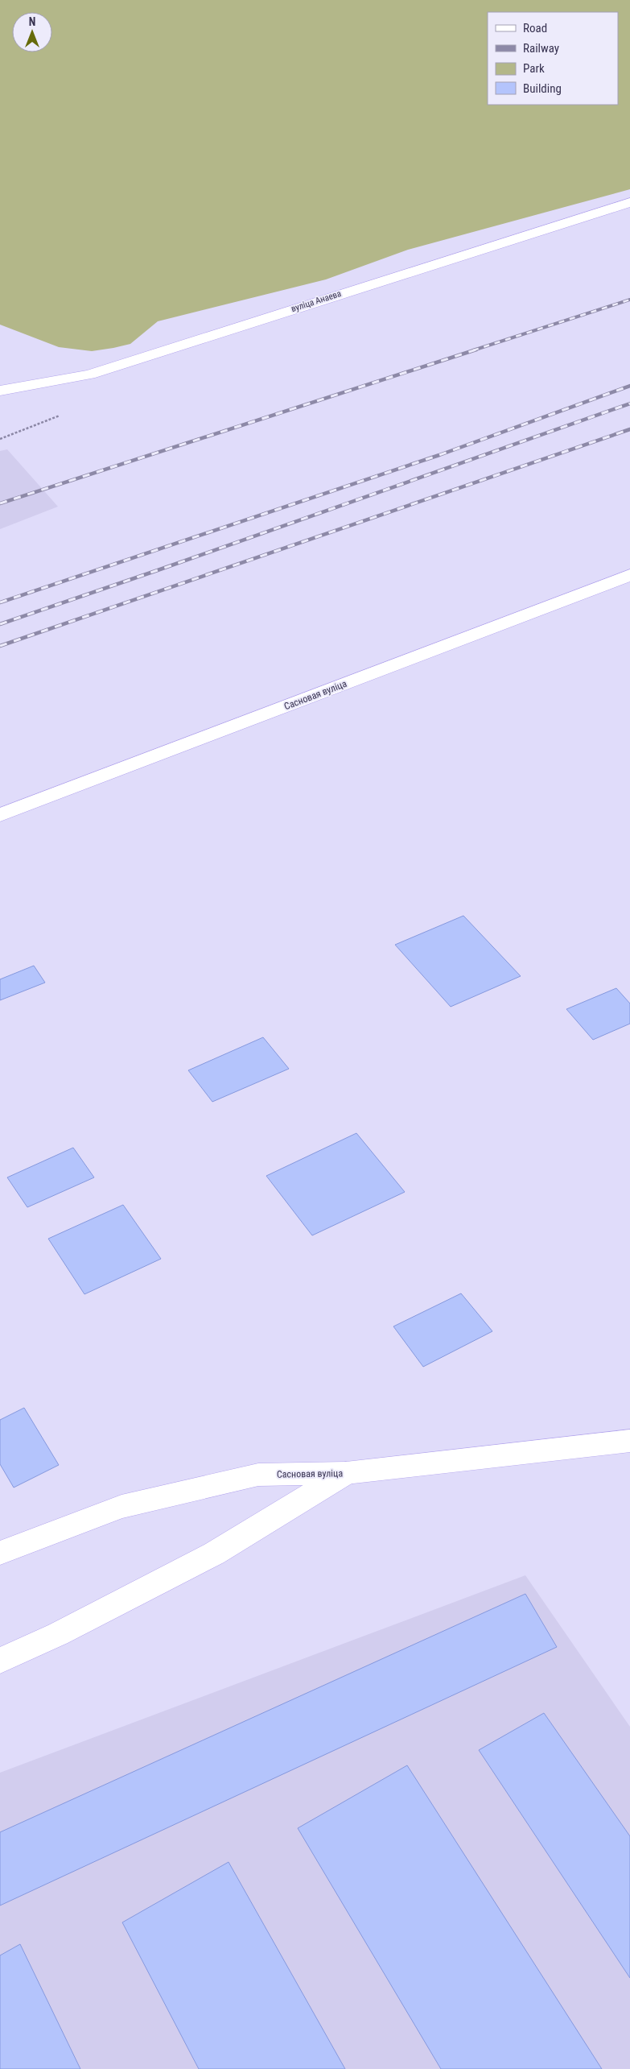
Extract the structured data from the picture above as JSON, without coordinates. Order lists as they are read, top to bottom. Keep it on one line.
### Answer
{"streets":{"street":["вуліца Анаева","Сасновая вуліца"]},"legend":["Road","Railway","Park","Building"],"north":"top"}
